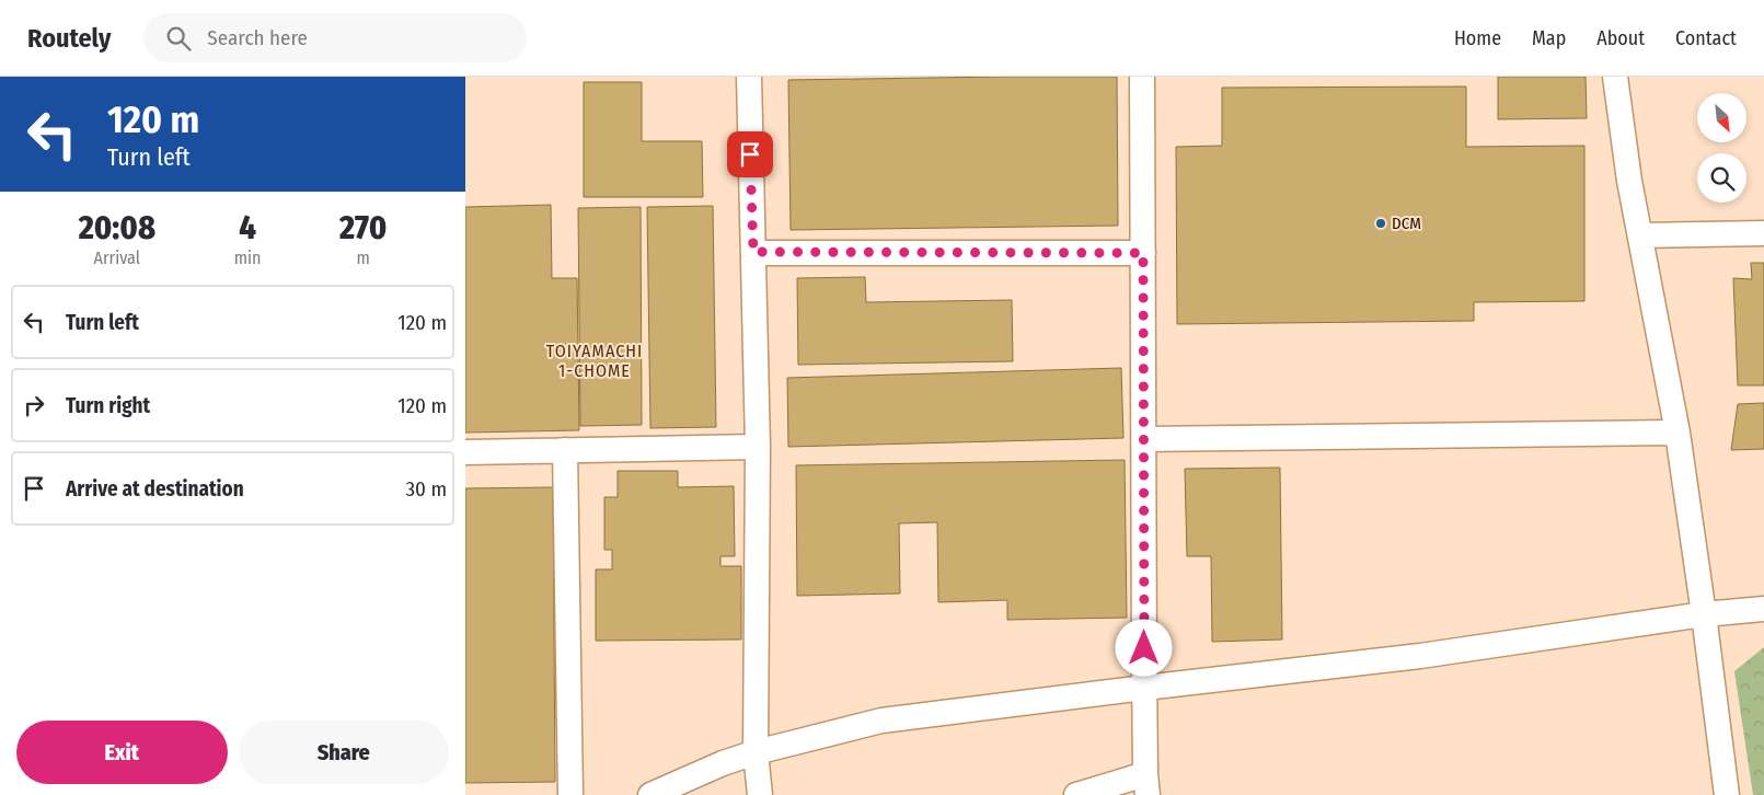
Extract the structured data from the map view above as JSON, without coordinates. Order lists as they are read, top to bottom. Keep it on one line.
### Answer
{"districts":["TOIYAMACHI 1-CHOME"],"places":["DCM"],"north":"bottom right","page":{"header":"Routely","search":"Search here","nav":["Home","Map","About","Contact"],"turn":["120 m","Turn left"],"eta":["20:08","Arrival","4","min","270","m"],"list":[{"name":"Turn left","value":"120 m"},{"name":"Turn right","value":"120 m"},{"name":"Arrive at destination","value":"30 m"}],"buttons":["Exit","Share"]}}
